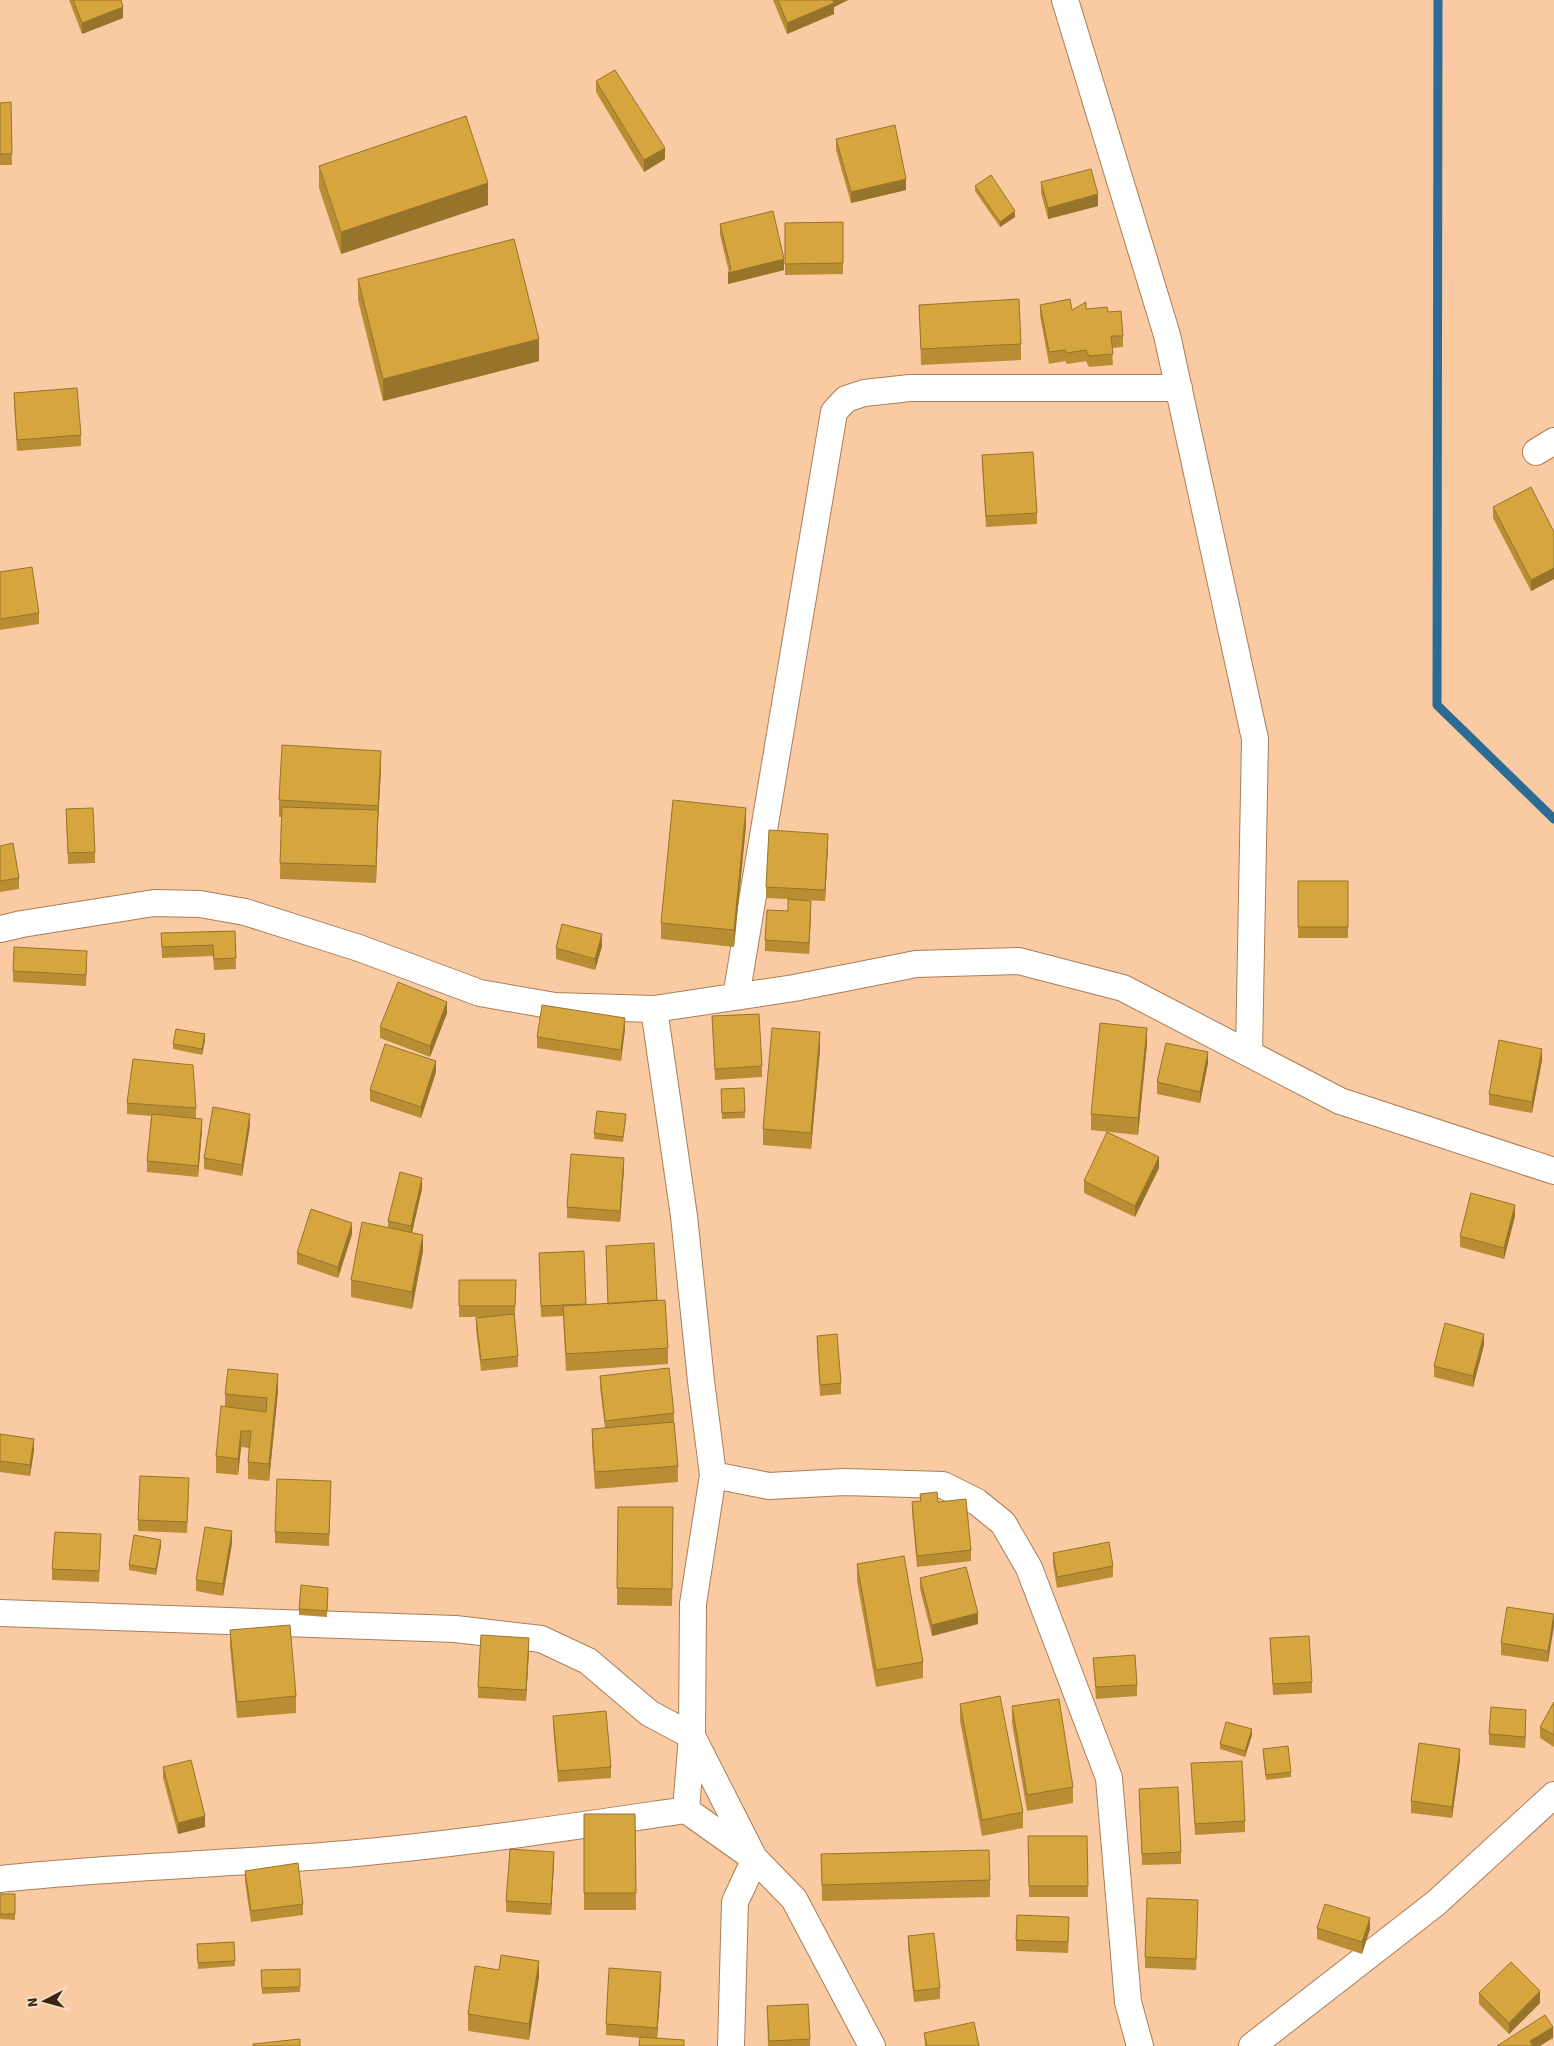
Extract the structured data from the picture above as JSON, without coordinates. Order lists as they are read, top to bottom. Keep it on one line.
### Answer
{"north":"left"}
